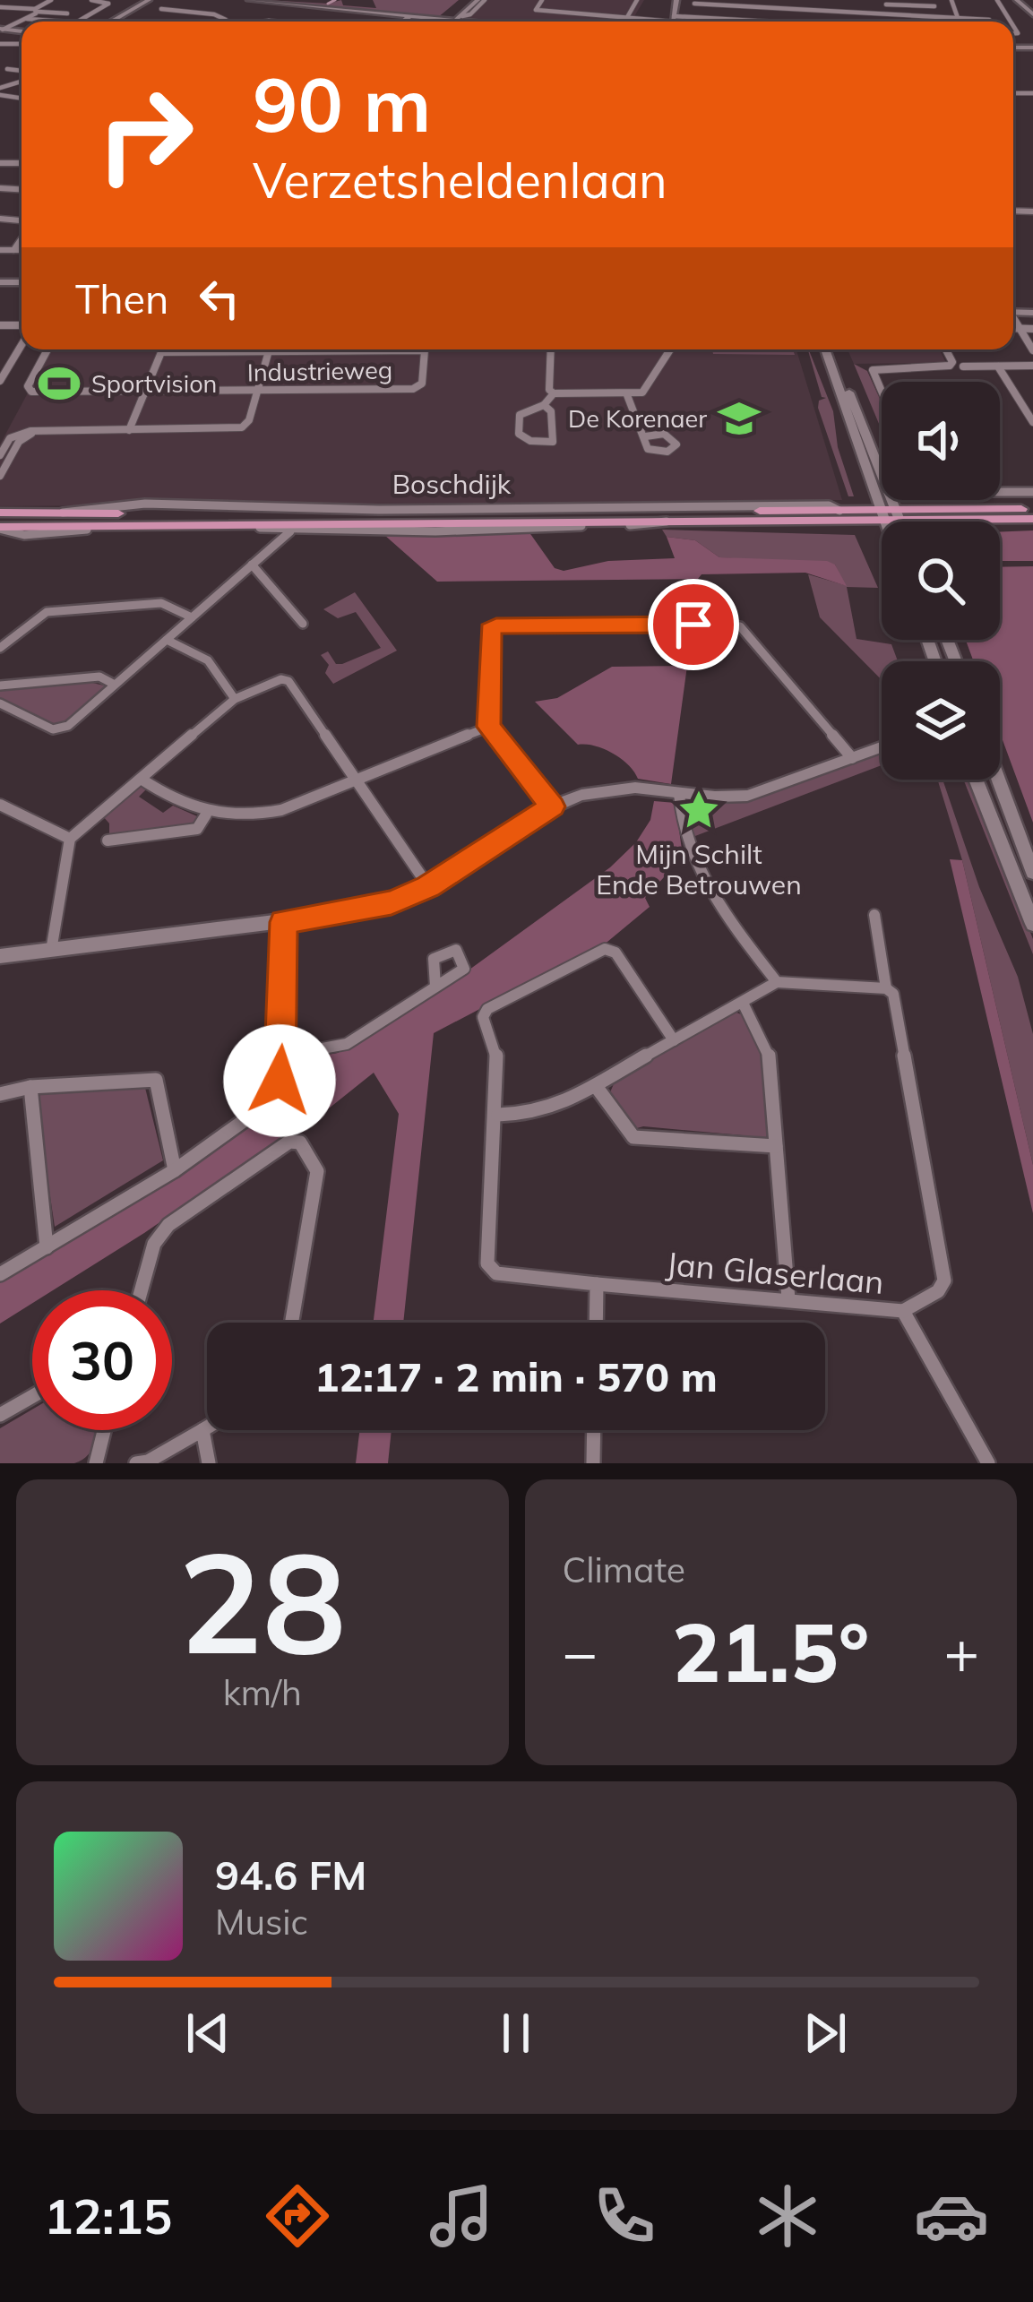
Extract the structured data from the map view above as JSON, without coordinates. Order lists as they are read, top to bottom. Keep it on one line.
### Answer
{"streets":{"main road":["Boschdijk"],"street":["Industrieweg","Jan Glaserlaan"]},"places":{"sports":["Sportvision"],"school or university":["De Korenaer"],"place":["Mijn Schilt Ende Betrouwen"]},"page":{"turn":["90 m","Verzetsheldenlaan"],"then":"Then","limit":"30","trip":"12:17 · 2 min · 570 m","tile":[["28","km/h"],"Climate"],"heat":["−","21.5°","+"],"song":["94.6 FM","Music"],"tabs":"12:15"}}
